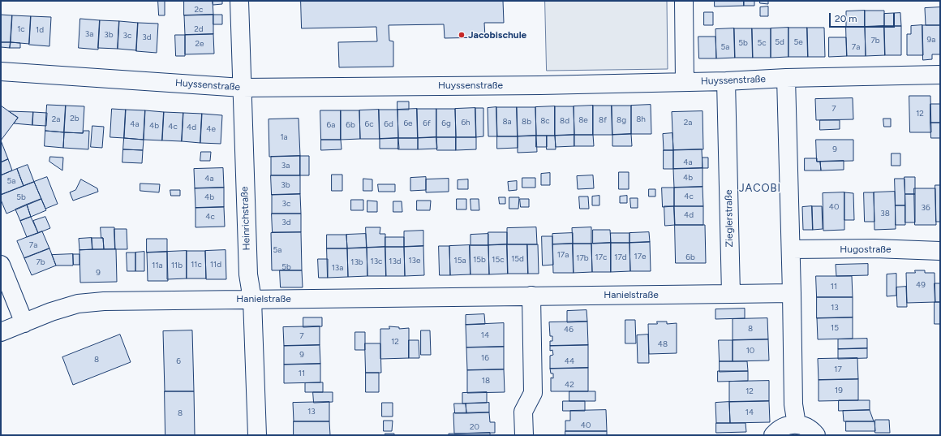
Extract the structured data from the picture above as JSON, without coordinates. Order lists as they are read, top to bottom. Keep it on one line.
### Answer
{"streets":{"street":["Huyssenstraße","Heinrichstraße","Zieglerstraße","Hugostraße","Hanielstraße"]},"crossings":[["Huyssenstraße","Heinrichstraße"],["Huyssenstraße","Zieglerstraße"],["Heinrichstraße","Hanielstraße"],["Zieglerstraße","Hanielstraße"]],"districts":["JACOBI"],"places":["Jacobischule"],"house_numbers":["2c","1c","2d","1d","3a","3b","3c","3d","9a","7b","5d","5e","5b","5c","2e","5a","7a","7","12","2b","2a","8h","8e","8f","8g","8c","8d","8a","8b","6h","2a","6e","6f","6g","4a","6c","6d","6a","6b","4b","4c","4d","4e","1a","9","4a","3a","4b","4a","5a","3b","4c","5b","4b","3c","40","36","38","4d","4c","3d","7a","5a","17a","17e","17c","17d","6b","17b","15d","15b","15c","13e","15a","13c","13d","7b","13b","11c","11d","11a","11b","5b","13a","9","49","11","13","15","8","46","14","7","12","48","10","9","16","8","6","44","17","11","18","42","19","12","13","14","8","40","20"],"scale_bar":"20 m"}
